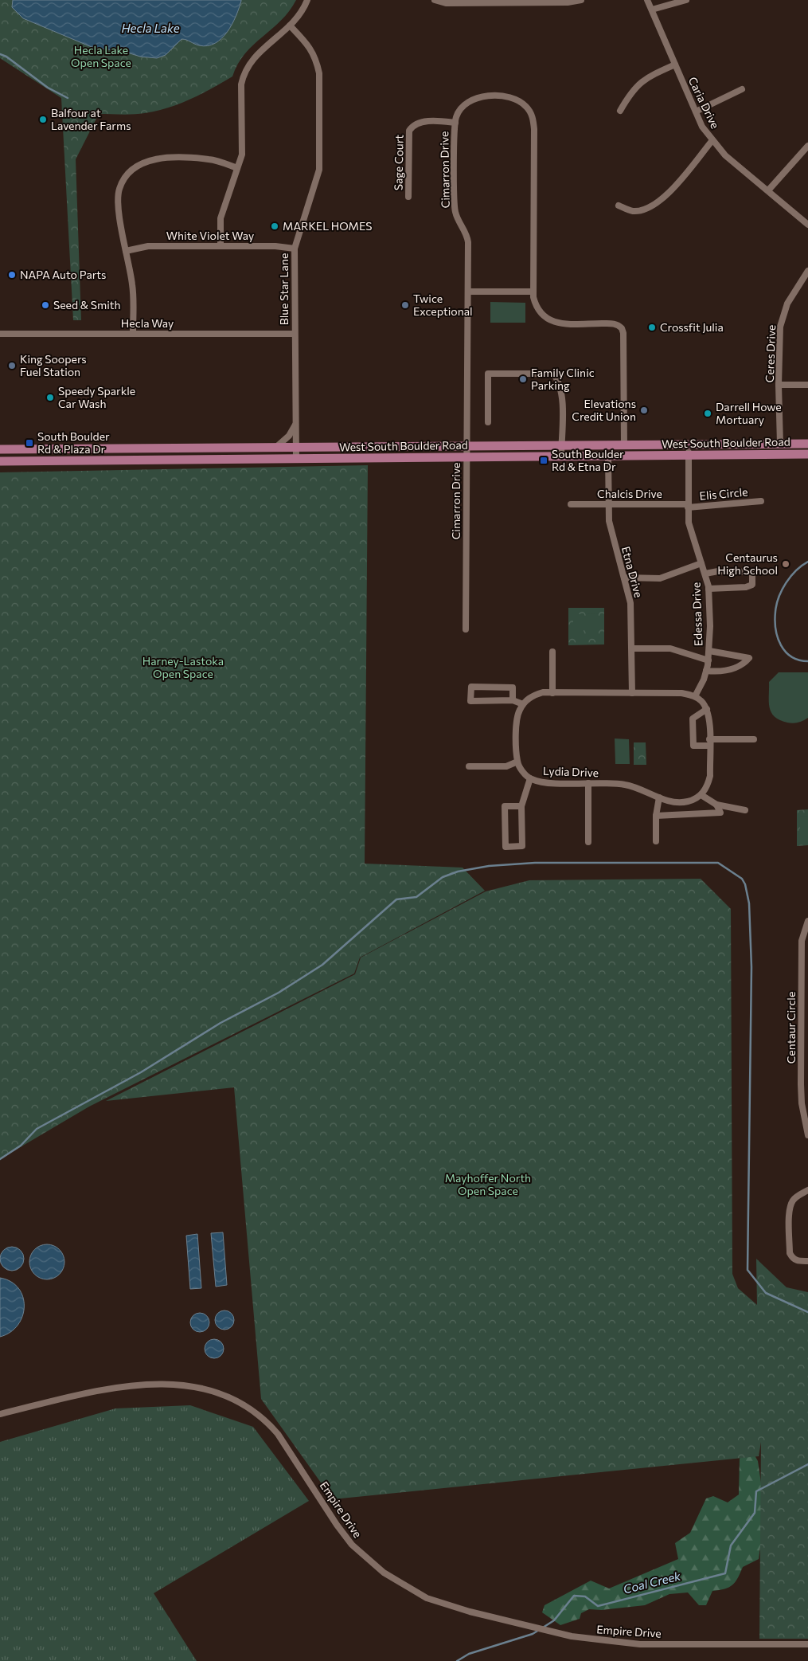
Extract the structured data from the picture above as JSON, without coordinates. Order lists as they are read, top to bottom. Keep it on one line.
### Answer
{"streets":{"main road":["West South Boulder Road"],"street":["Caria Drive","Sage Court","Cimarron Drive","White Violet Way","Blue Star Lane","Hecla Way","Ceres Drive","Chalcis Drive","Elis Circle","Etna Drive","Edessa Drive","Lydia Drive","Centaur Circle","Empire Drive"]},"crossings":[["Sage Court","Cimarron Drive"],["Cimarron Drive","West South Boulder Road"],["White Violet Way","Blue Star Lane"],["Blue Star Lane","Hecla Way"],["Blue Star Lane","West South Boulder Road"],["Ceres Drive","West South Boulder Road"],["West South Boulder Road","Etna Drive"],["West South Boulder Road","Edessa Drive"],["Chalcis Drive","Elis Circle"],["Chalcis Drive","Etna Drive"],["Chalcis Drive","Edessa Drive"],["Elis Circle","Edessa Drive"]],"water":["Hecla Lake","Coal Creek"],"parks":["Hecla Lake Open Space","Harney-Lastoka Open Space","Mayhoffer North Open Space"],"places":{"other":["Balfour at Lavender Farms","MARKEL HOMES","NAPA Auto Parts","Seed & Smith","Twice Exceptional","Crossfit Julia","King Soopers Fuel Station","Family Clinic Parking","Speedy Sparkle Car Wash","Elevations Credit Union","Darrell Howe Mortuary","Centaurus High School"],"transit":["South Boulder Rd & Plaza Dr","South Boulder Rd & Etna Dr"]}}
